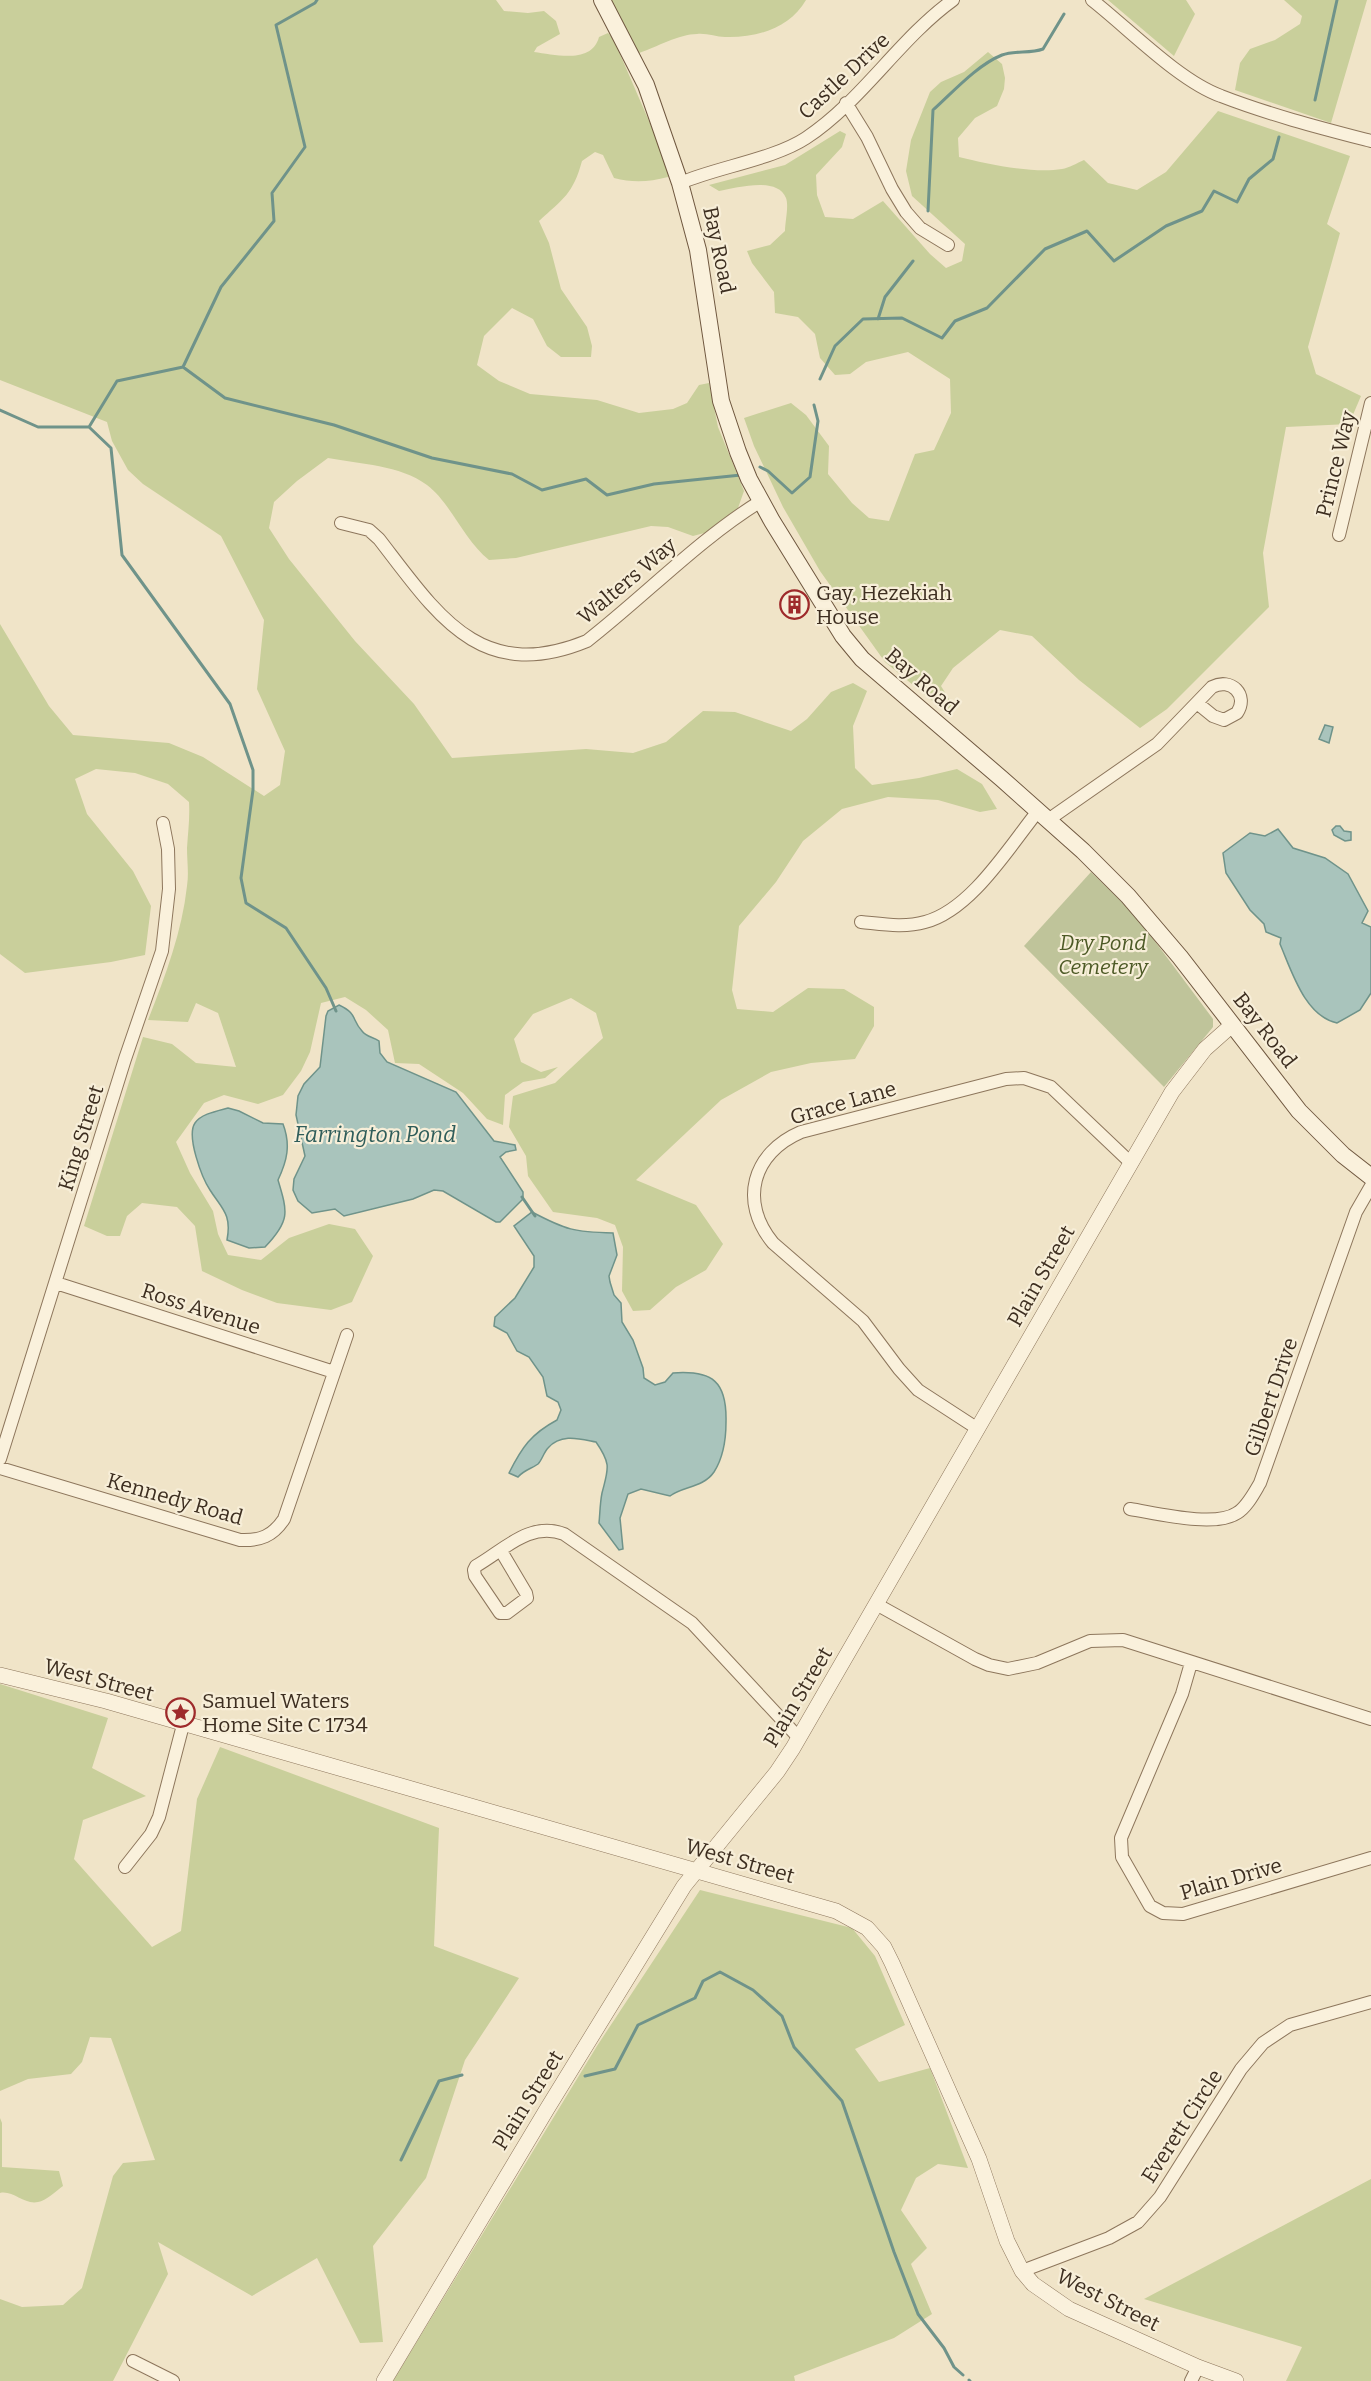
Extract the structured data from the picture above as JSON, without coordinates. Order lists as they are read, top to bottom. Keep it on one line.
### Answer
{"streets":{"main road":["Bay Road"],"street":["Castle Drive","Prince Way","Walters Way","Grace Lane","King Street","Plain Street","Ross Avenue","Gilbert Drive","Kennedy Road","West Street","Plain Drive","Everett Circle"]},"crossings":[["Castle Drive","Bay Road"],["Bay Road","Walters Way"],["Bay Road","Plain Street"],["Grace Lane","Plain Street"],["King Street","Ross Avenue"],["Plain Street","West Street"],["Ross Avenue","Kennedy Road"],["West Street","Everett Circle"]],"water":["Farrington Pond"],"parks":["Dry Pond Cemetery"],"places":{"building":["Gay, Hezekiah House"],"place":["Samuel Waters Home Site C 1734"]}}
